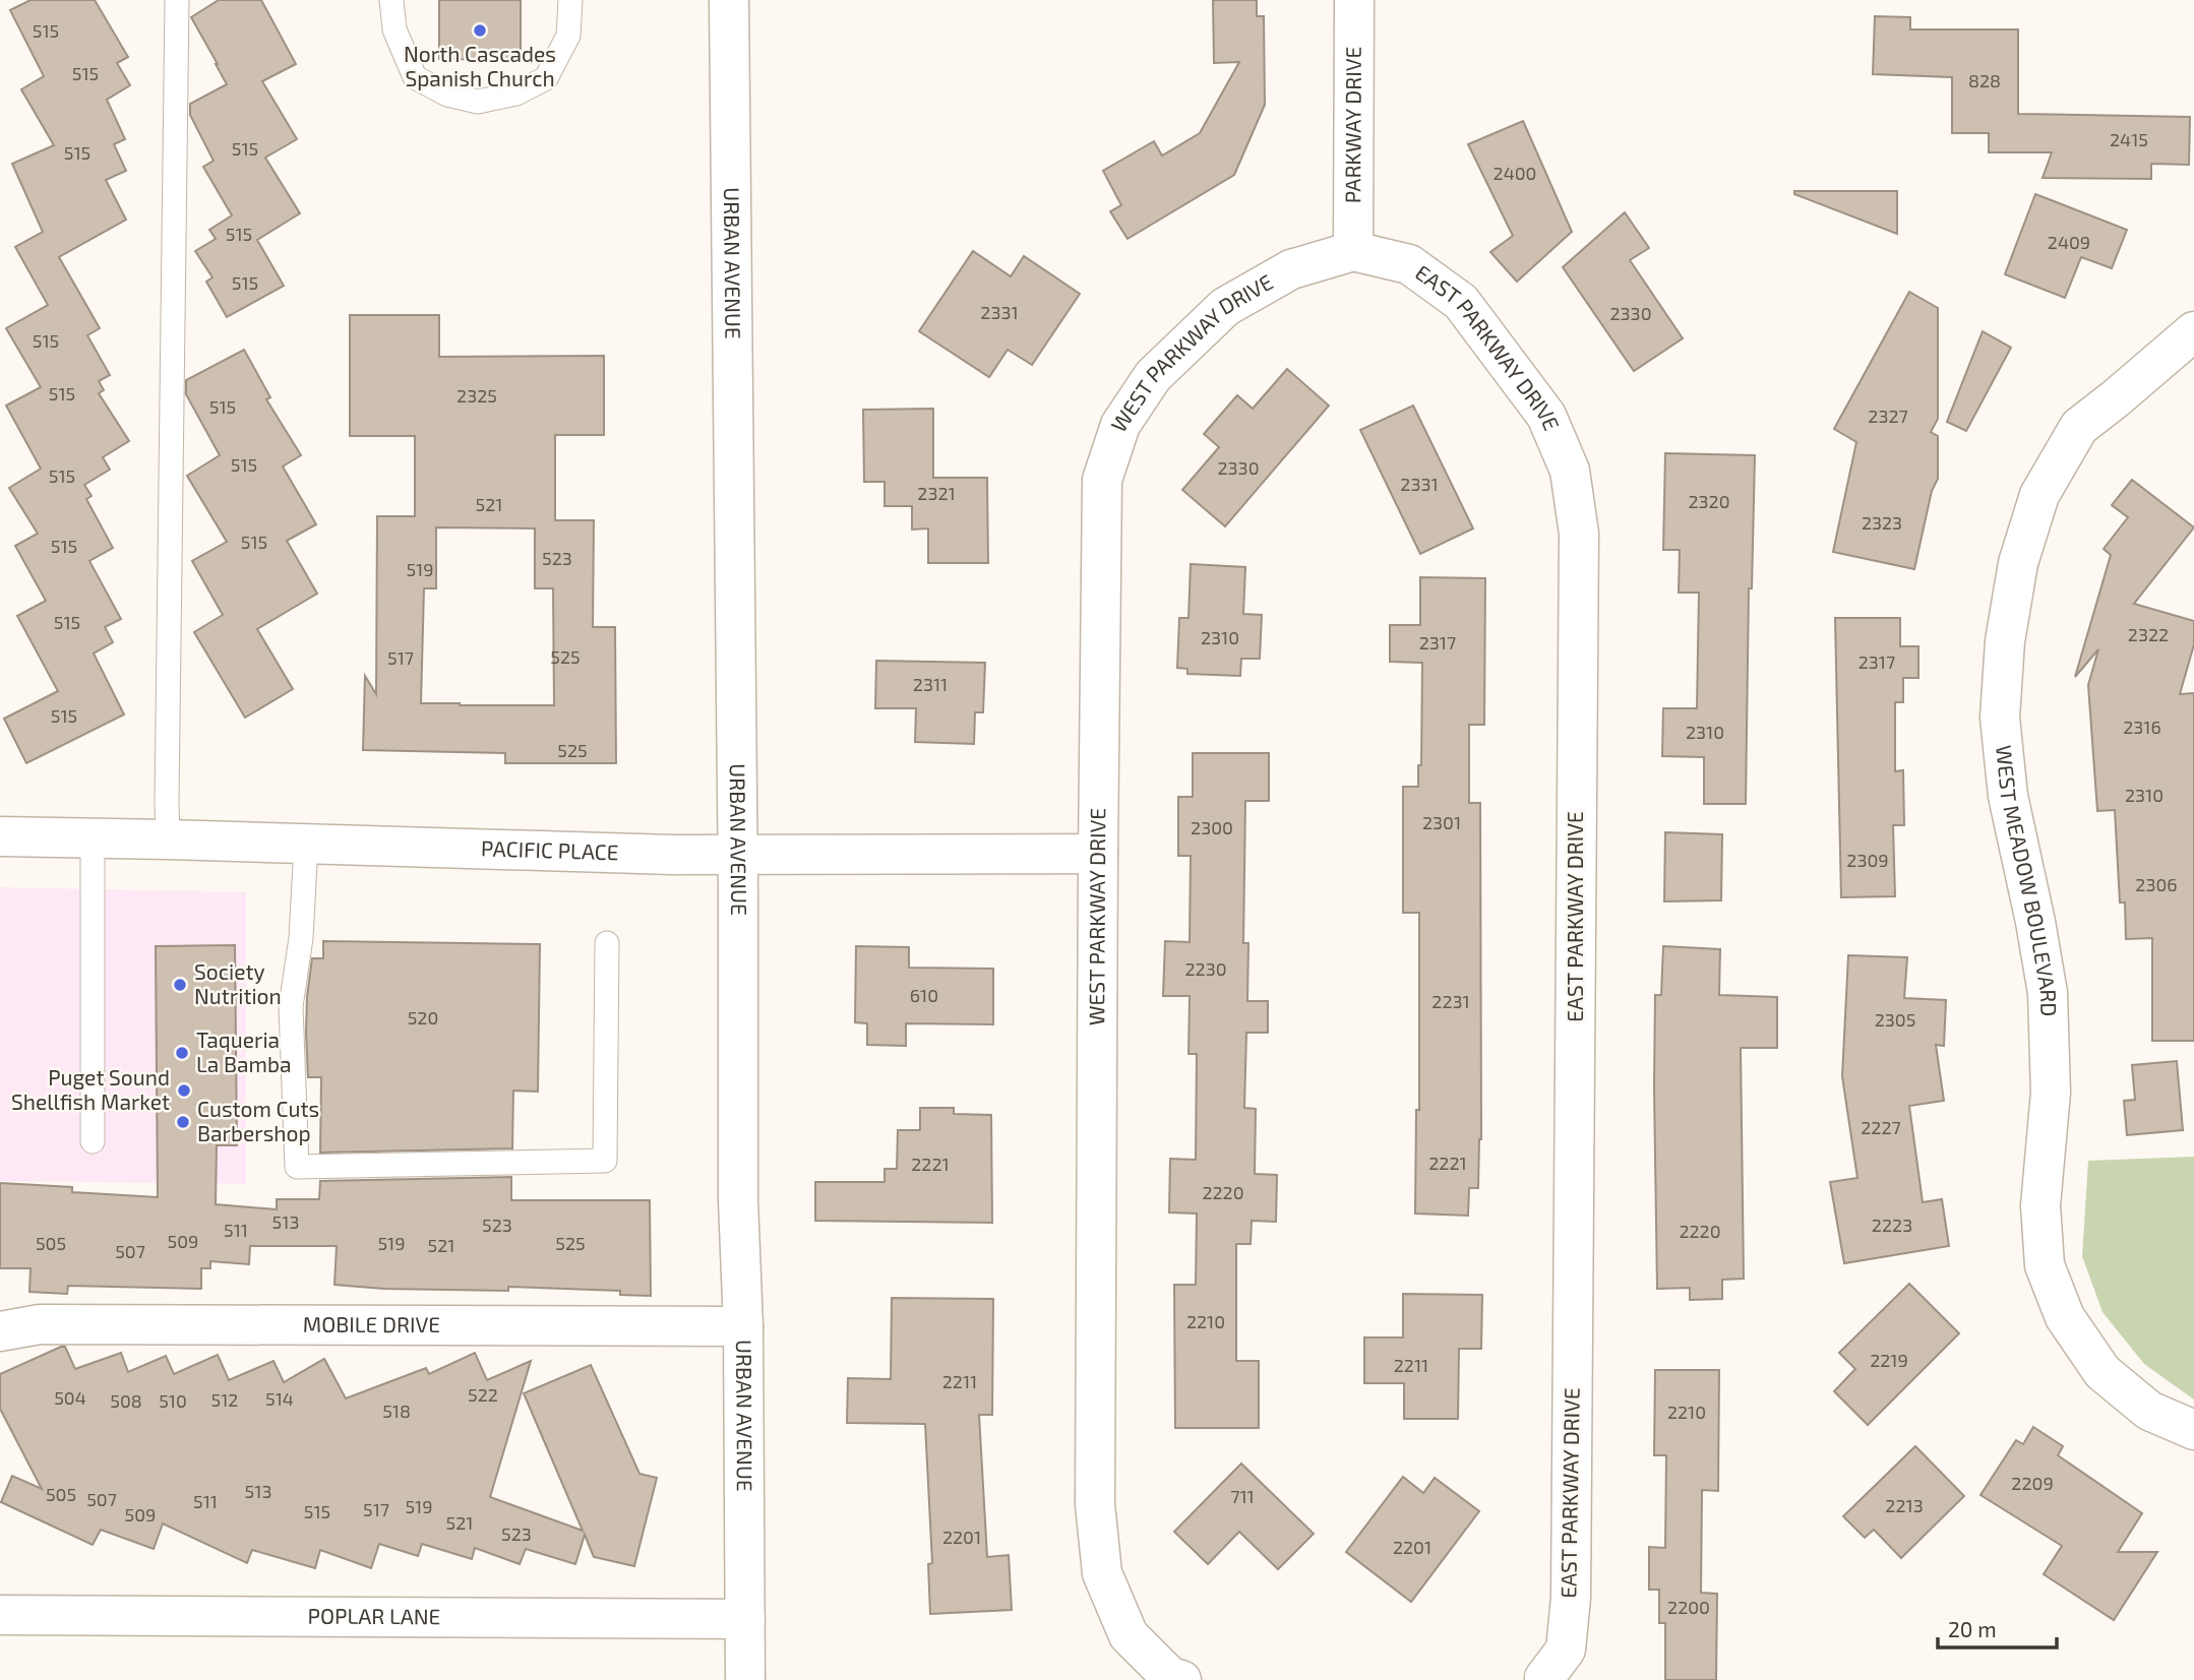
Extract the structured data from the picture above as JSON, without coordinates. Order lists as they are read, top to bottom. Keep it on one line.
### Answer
{"streets":{"street":["PARKWAY DRIVE","URBAN AVENUE","EAST PARKWAY DRIVE","WEST PARKWAY DRIVE","PACIFIC PLACE","WEST MEADOW BOULEVARD","MOBILE DRIVE","POPLAR LANE"]},"crossings":[["PARKWAY DRIVE","EAST PARKWAY DRIVE"],["PARKWAY DRIVE","WEST PARKWAY DRIVE"],["URBAN AVENUE","PACIFIC PLACE"],["URBAN AVENUE","MOBILE DRIVE"],["URBAN AVENUE","POPLAR LANE"],["EAST PARKWAY DRIVE","WEST PARKWAY DRIVE"],["WEST PARKWAY DRIVE","PACIFIC PLACE"]],"places":["North Cascades Spanish Church","Society Nutrition","Taqueria La Bamba","Puget Sound Shellfish Market","Custom Cuts Barbershop"],"house_numbers":["515","515","828","2415","515","515","2400","515","2409","515","2331","2330","515","515","2325","515","2327","515","2330","515","2331","2321","2320","521","2323","515","515","523","519","515","2322","2310","2317","525","517","2317","2311","515","2316","2310","525","2310","2301","2300","2309","2306","2230","610","2231","520","2305","2227","2221","2221","2220","513","523","2223","511","2220","509","505","519","525","521","507","2210","2219","2211","2211","522","504","514","512","508","510","518","2210","2209","513","505","711","507","511","2213","519","517","515","509","521","523","2201","2201","2200"],"scale_bar":"20 m"}
